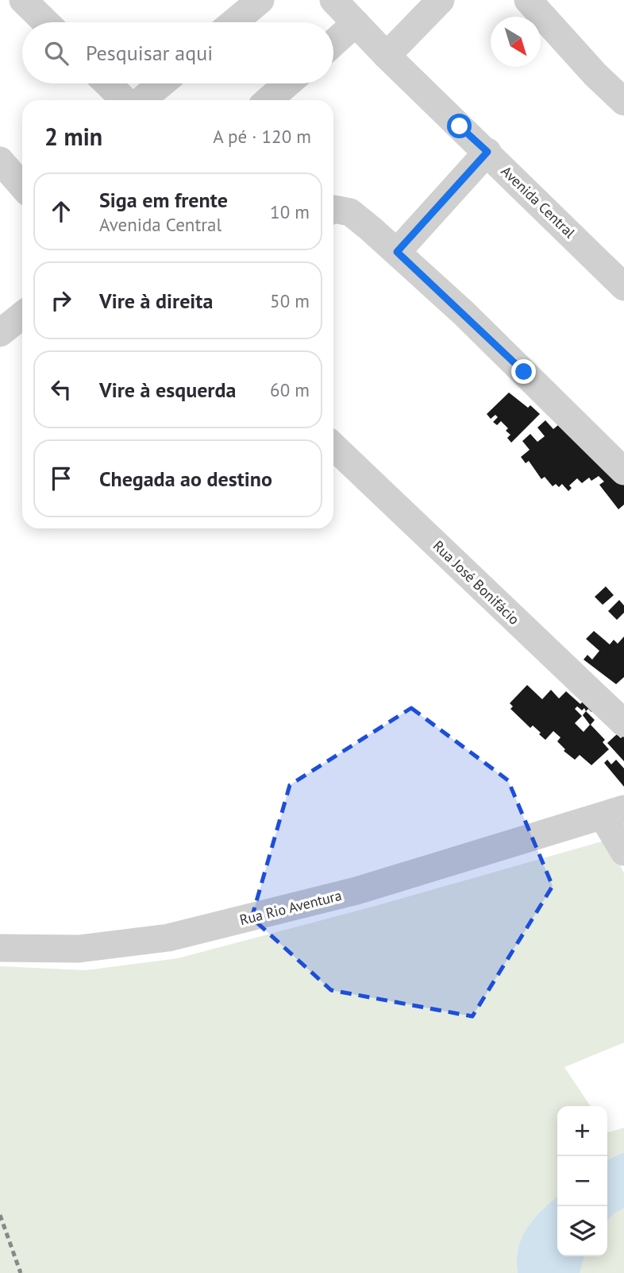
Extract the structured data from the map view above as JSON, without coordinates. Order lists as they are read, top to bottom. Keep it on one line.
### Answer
{"streets":{"street":["Avenida Central","Rua José Bonifácio","Rua Rio Aventura"]},"north":"bottom right","page":{"search":"Pesquisar aqui","heading":["2 min","A pé · 120 m"],"list":[["Siga em frente","Avenida Central","10 m"],["Vire à direita","50 m"],["Vire à esquerda","60 m"],"Chegada ao destino"],"map_buttons":["+","−"]}}
